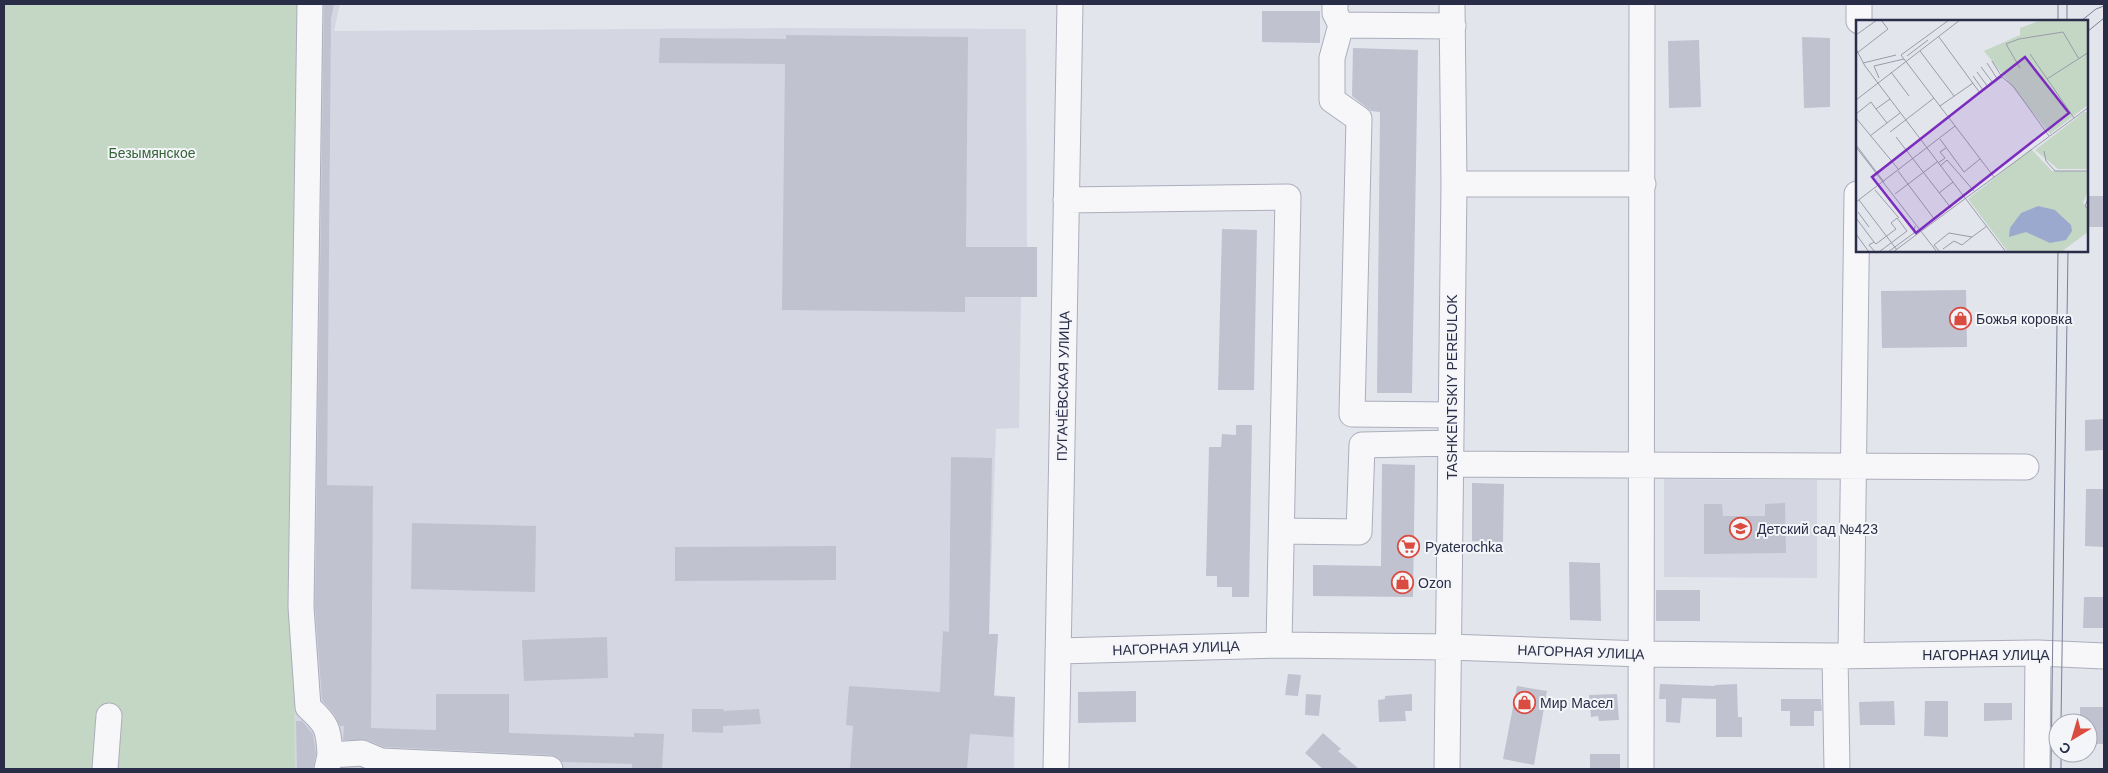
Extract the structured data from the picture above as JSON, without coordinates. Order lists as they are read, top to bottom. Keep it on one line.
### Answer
{"streets":{"street":["ПУГАЧЁВСКАЯ УЛИЦА","TASHKENTSKIY PEREULOK","НАГОРНАЯ УЛИЦА"]},"crossings":[["ПУГАЧЁВСКАЯ УЛИЦА","НАГОРНАЯ УЛИЦА"],["TASHKENTSKIY PEREULOK","НАГОРНАЯ УЛИЦА"]],"parks":["Безымянское"],"places":{"shop":["Божья коровка","Ozon","Мир Масел"],"school or university":["Детский сад №423"],"supermarket":["Pyaterochka"]},"north":"bottom left"}
